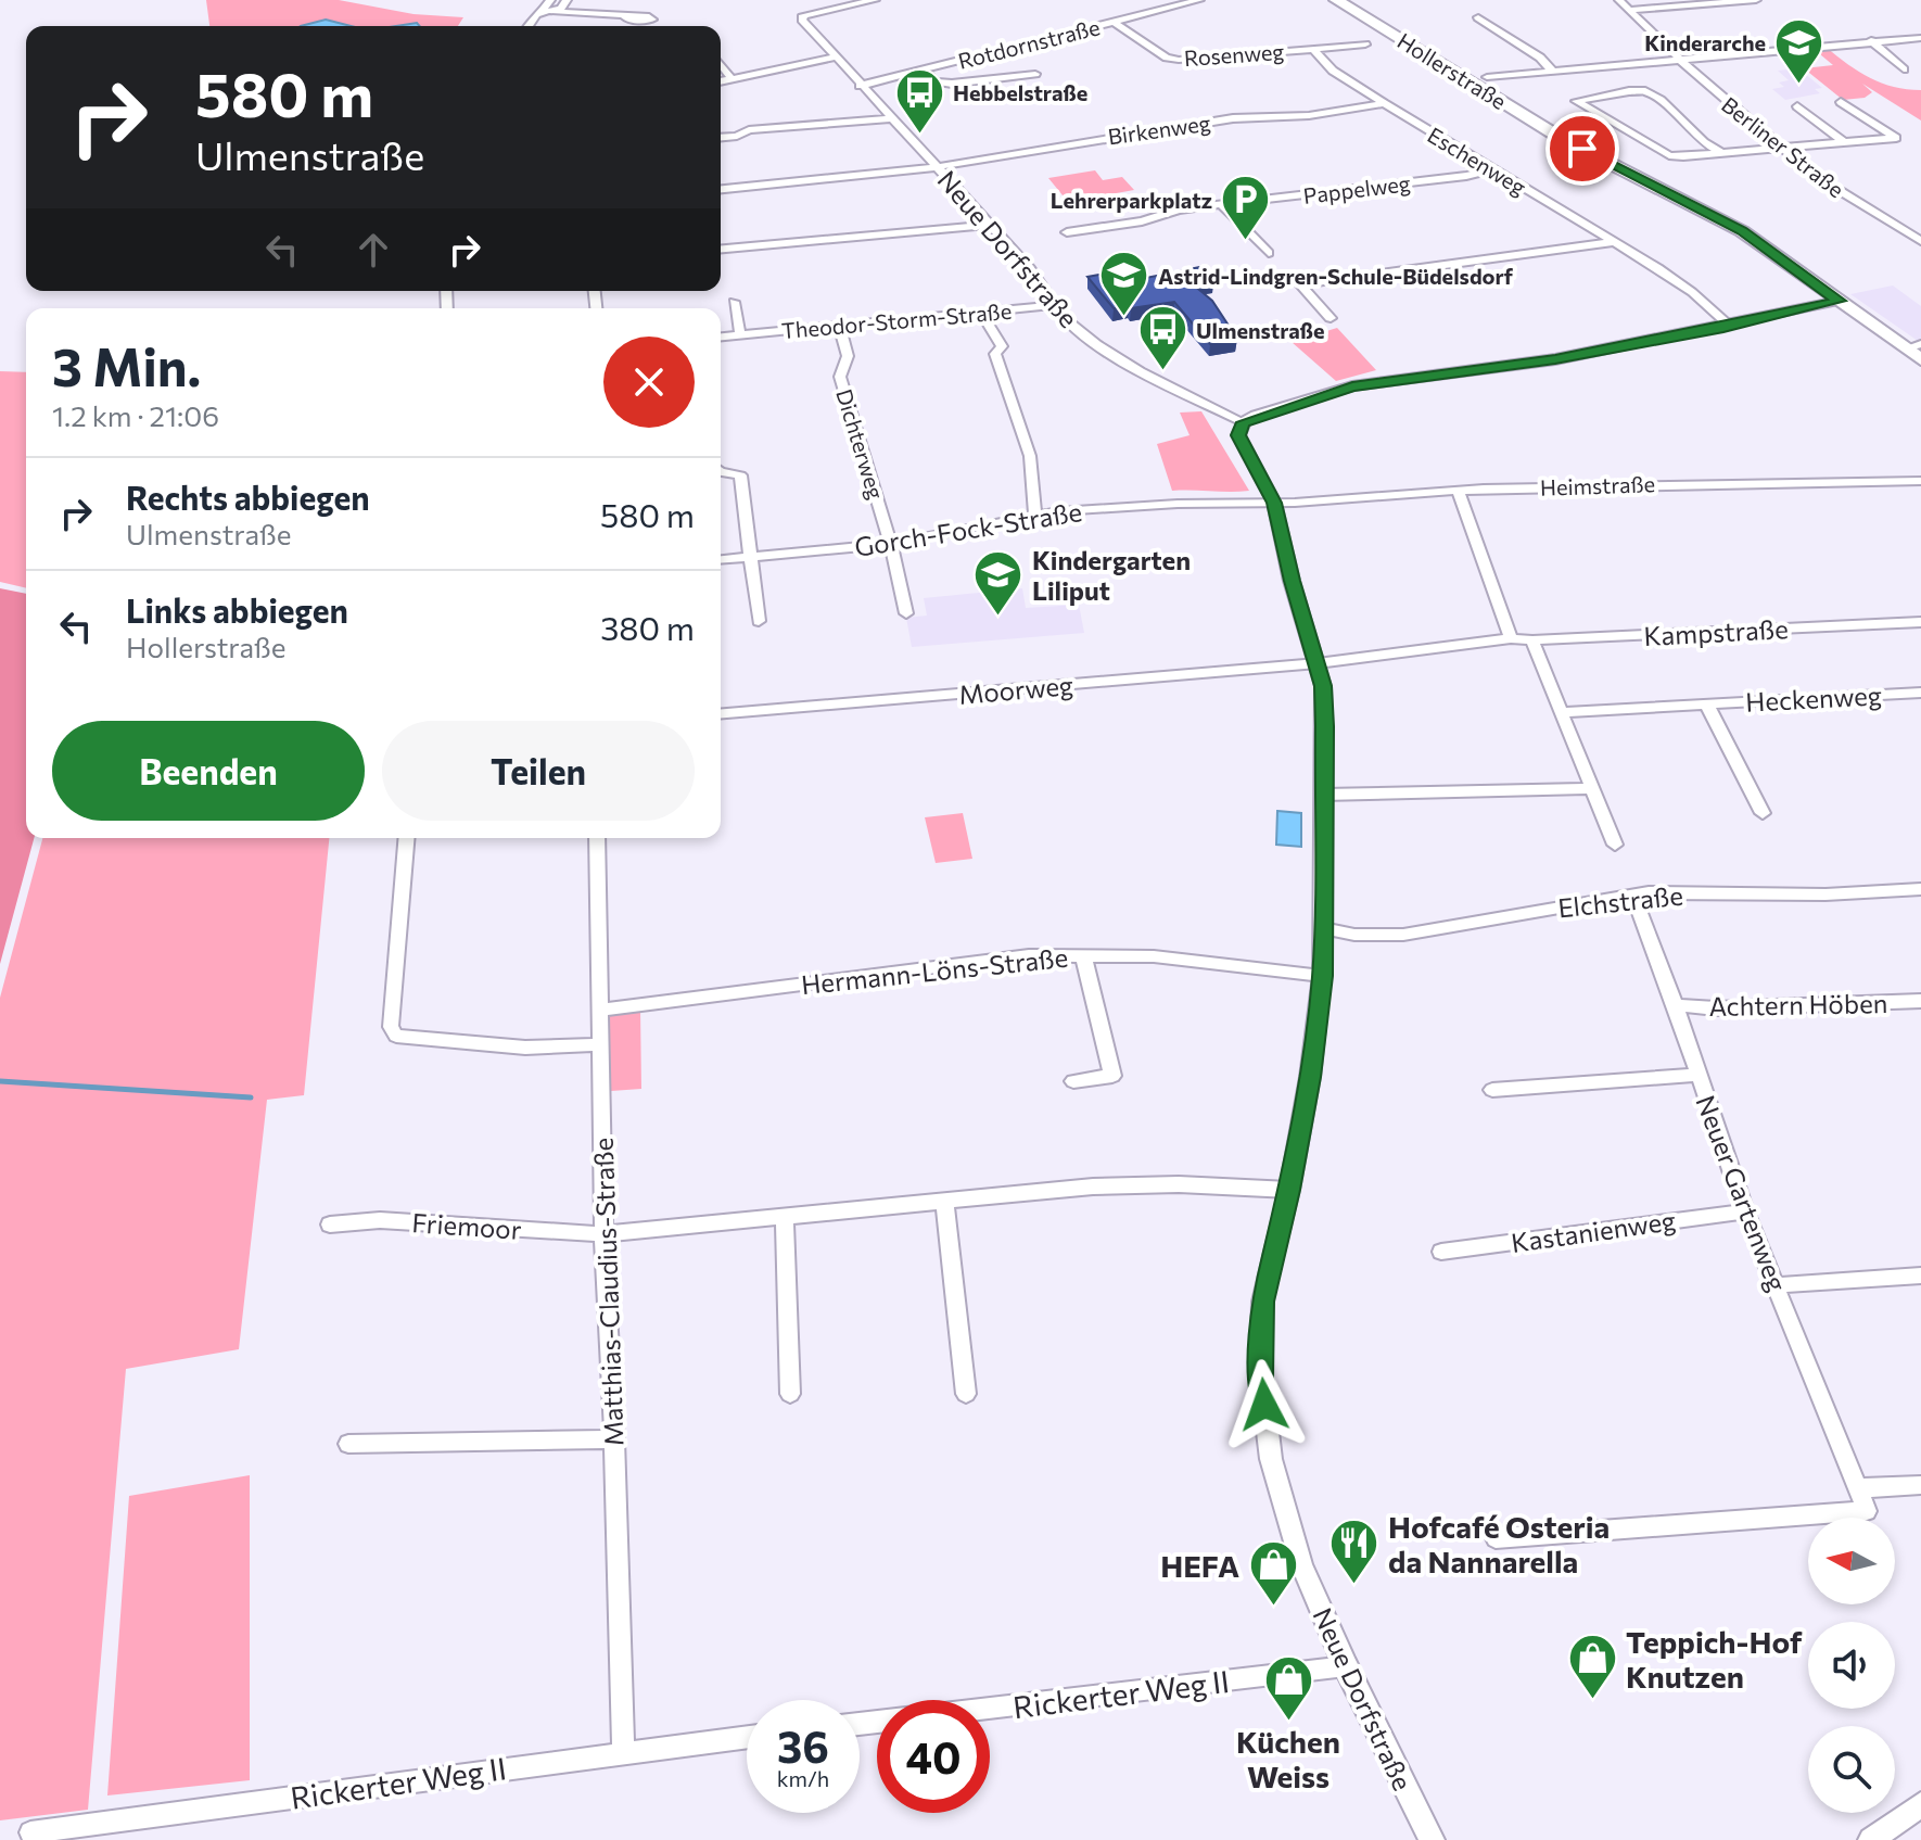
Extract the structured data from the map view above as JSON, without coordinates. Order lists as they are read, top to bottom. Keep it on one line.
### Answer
{"streets":{"main road":["Hollerstraße"],"street":["Rotdornstraße","Rosenweg","Birkenweg","Berliner Straße","Eschenweg","Pappelweg","Neue Dorfstraße","Theodor-Storm-Straße","Dichterweg","Heimstraße","Gorch-Fock-Straße","Kampstraße","Moorweg","Heckenweg","Elchstraße","Hermann-Löns-Straße","Achtern Höben","Neuer Gartenweg","Friemoor","Kastanienweg","Matthias-Claudius-Straße","Rickerter Weg II"]},"crossings":[["Rotdornstraße","Rosenweg"],["Rotdornstraße","Neue Dorfstraße"],["Rosenweg","Eschenweg"],["Birkenweg","Eschenweg"],["Birkenweg","Neue Dorfstraße"],["Eschenweg","Pappelweg"],["Neue Dorfstraße","Theodor-Storm-Straße"],["Neue Dorfstraße","Heimstraße"],["Neue Dorfstraße","Gorch-Fock-Straße"],["Neue Dorfstraße","Moorweg"],["Neue Dorfstraße","Elchstraße"],["Neue Dorfstraße","Hermann-Löns-Straße"],["Neue Dorfstraße","Friemoor"],["Neue Dorfstraße","Rickerter Weg II"],["Theodor-Storm-Straße","Dichterweg"],["Dichterweg","Gorch-Fock-Straße"],["Heimstraße","Gorch-Fock-Straße"],["Kampstraße","Moorweg"],["Elchstraße","Neuer Gartenweg"],["Hermann-Löns-Straße","Matthias-Claudius-Straße"],["Achtern Höben","Neuer Gartenweg"],["Neuer Gartenweg","Kastanienweg"],["Friemoor","Matthias-Claudius-Straße"],["Matthias-Claudius-Straße","Rickerter Weg II"]],"places":{"school or university":["Kinderarche","Astrid-Lindgren-Schule-Büdelsdorf","Kindergarten Liliput"],"bus stop":["Hebbelstraße","Ulmenstraße"],"parking":["Lehrerparkplatz"],"restaurant":["Hofcafé Osteria da Nannarella"],"shop":["HEFA","Teppich-Hof Knutzen","Küchen Weiss"]},"north":"left","page":{"turn":["580 m","Ulmenstraße"],"heading":["3 Min.","1.2 km · 21:06"],"list":[{"name":"Rechts abbiegen","note":"Ulmenstraße","value":"580 m"},{"name":"Links abbiegen","note":"Hollerstraße","value":"380 m"}],"buttons":["Beenden","Teilen"],"speed":"36 km/h","limit":"40"}}
